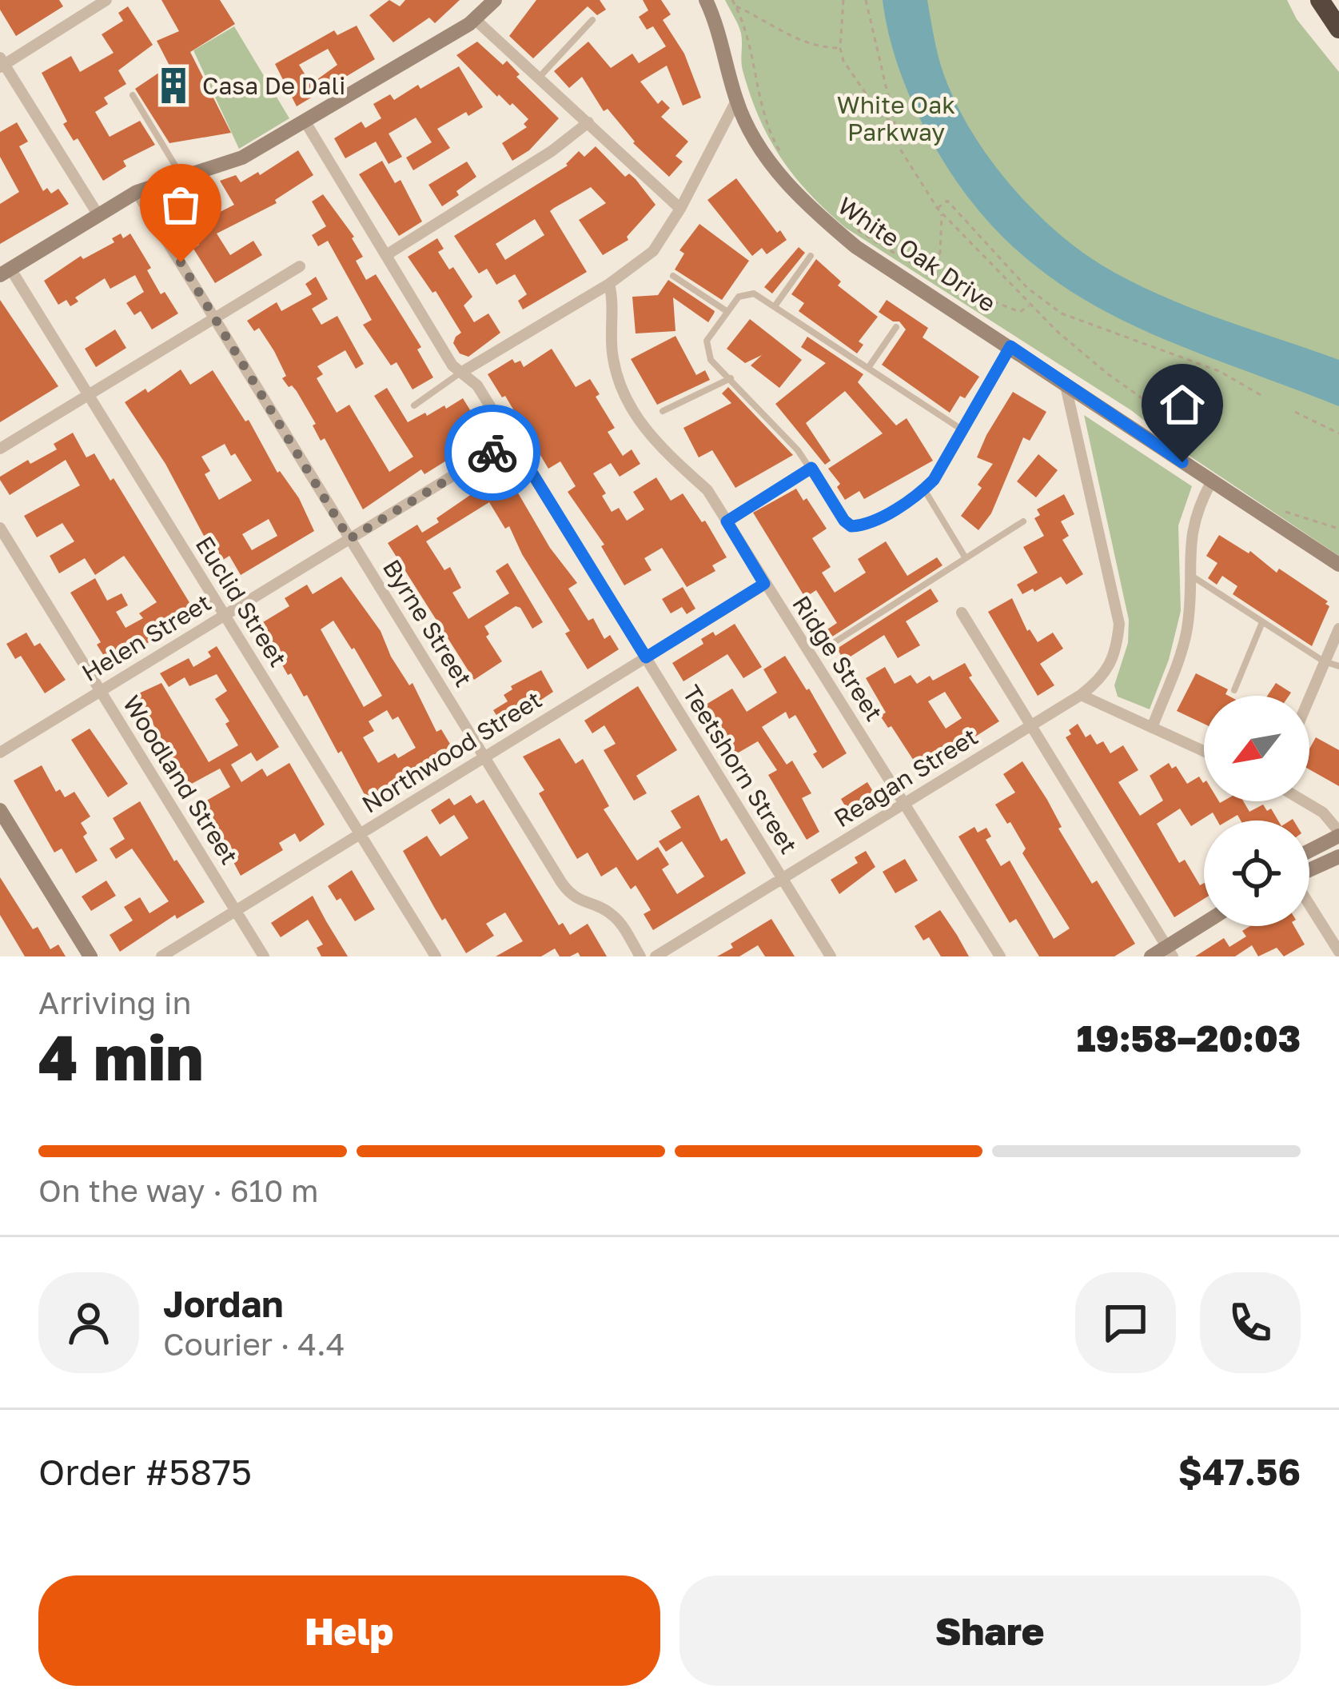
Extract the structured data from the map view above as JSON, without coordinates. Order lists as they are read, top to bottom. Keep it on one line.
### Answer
{"streets":{"street":["White Oak Drive","Euclid Street","Byrne Street","Helen Street","Ridge Street","Northwood Street","Teetshorn Street","Reagan Street","Woodland Street"]},"crossings":[["White Oak Drive","Reagan Street"],["Euclid Street","Helen Street"],["Euclid Street","Northwood Street"],["Byrne Street","Helen Street"],["Byrne Street","Northwood Street"],["Helen Street","Teetshorn Street"],["Helen Street","Woodland Street"],["Ridge Street","Northwood Street"],["Ridge Street","Reagan Street"],["Northwood Street","Teetshorn Street"],["Northwood Street","Woodland Street"],["Teetshorn Street","Reagan Street"]],"parks":["White Oak Parkway"],"places":{"building":["Casa De Dali"]},"north":"bottom left","page":{"heading":["4 min","Arriving in","19:58–20:03"],"panel":["Jordan","Courier · 4.4","Order #5875","$47.56"],"bar":"On the way · 610 m","buttons":["Help","Share"]}}
